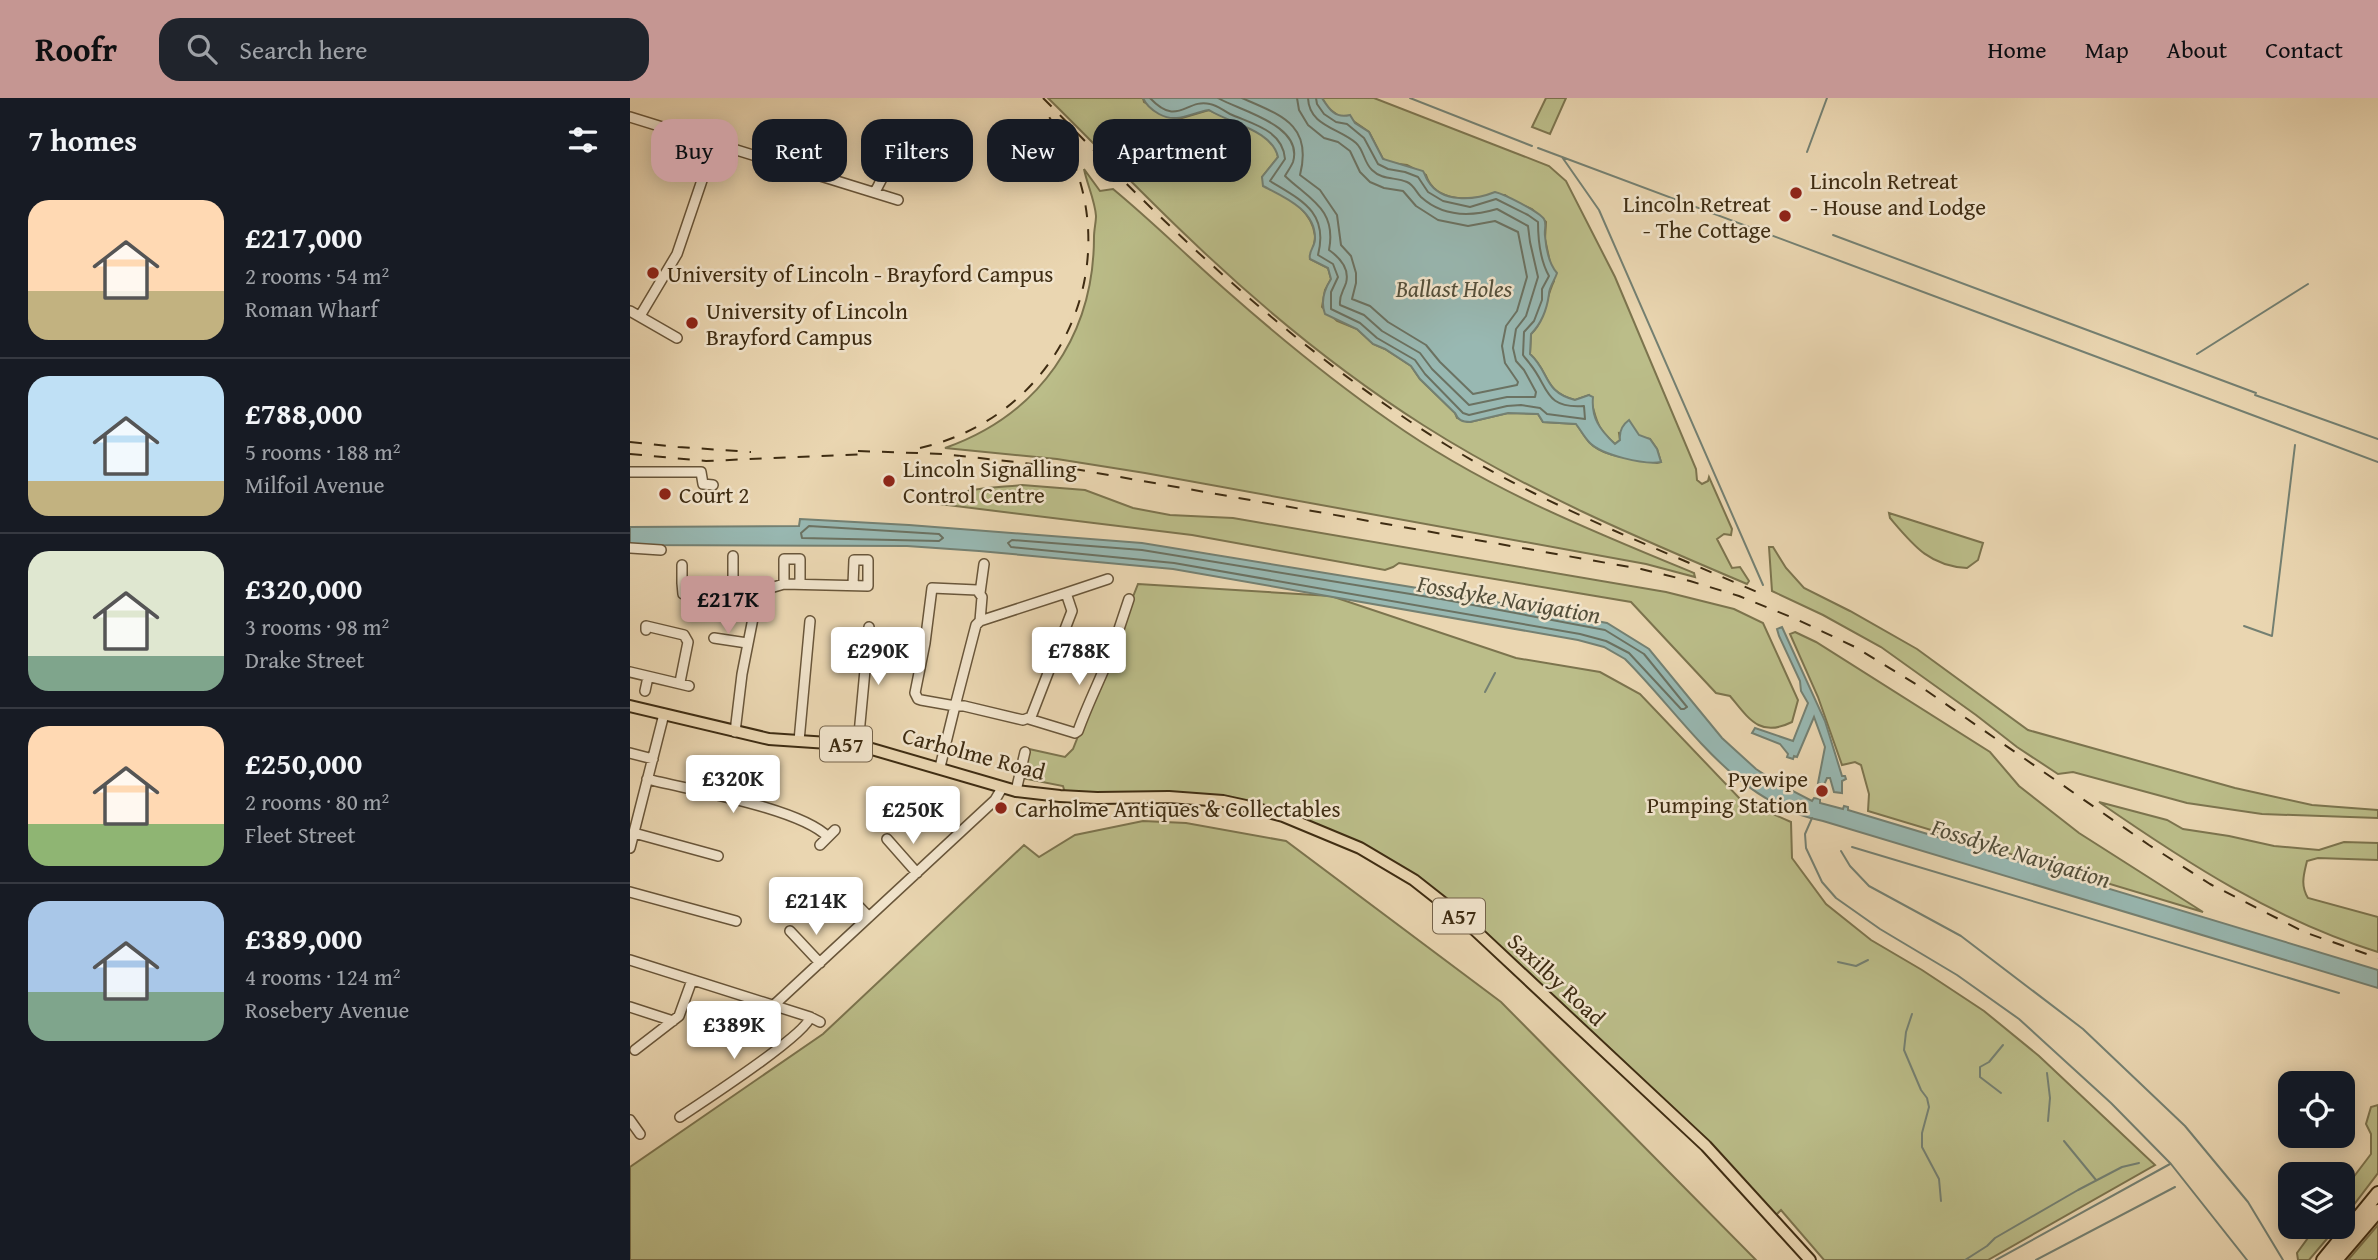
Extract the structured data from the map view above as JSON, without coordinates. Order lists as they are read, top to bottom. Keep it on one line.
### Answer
{"streets":{"main road":["A57","Carholme Road","Saxilby Road"]},"crossings":[["Carholme Road","Saxilby Road"]],"water":["Ballast Holes","Fossdyke Navigation"],"places":["Lincoln Retreat - House and Lodge","Lincoln Retreat - The Cottage","University of Lincoln - Brayford Campus","University of Lincoln Brayford Campus","Lincoln Signalling Control Centre","Court 2","Pyewipe Pumping Station","Carholme Antiques & Collectables"],"page":{"header":"Roofr","search":"Search here","nav":["Home","Map","About","Contact"],"heading":"7 homes","chip":["Buy","Rent","Filters","New","Apartment"],"list":[{"name":"£217,000","note":"2 rooms · 54 m² · Roman Wharf"},{"name":"£788,000","note":"5 rooms · 188 m² · Milfoil Avenue"},{"name":"£320,000","note":"3 rooms · 98 m² · Drake Street"},{"name":"£250,000","note":"2 rooms · 80 m² · Fleet Street"},{"name":"£389,000","note":"4 rooms · 124 m² · Rosebery Avenue"}],"price":["£217K","£290K","£788K","£320K","£250K","£214K","£389K"]}}
